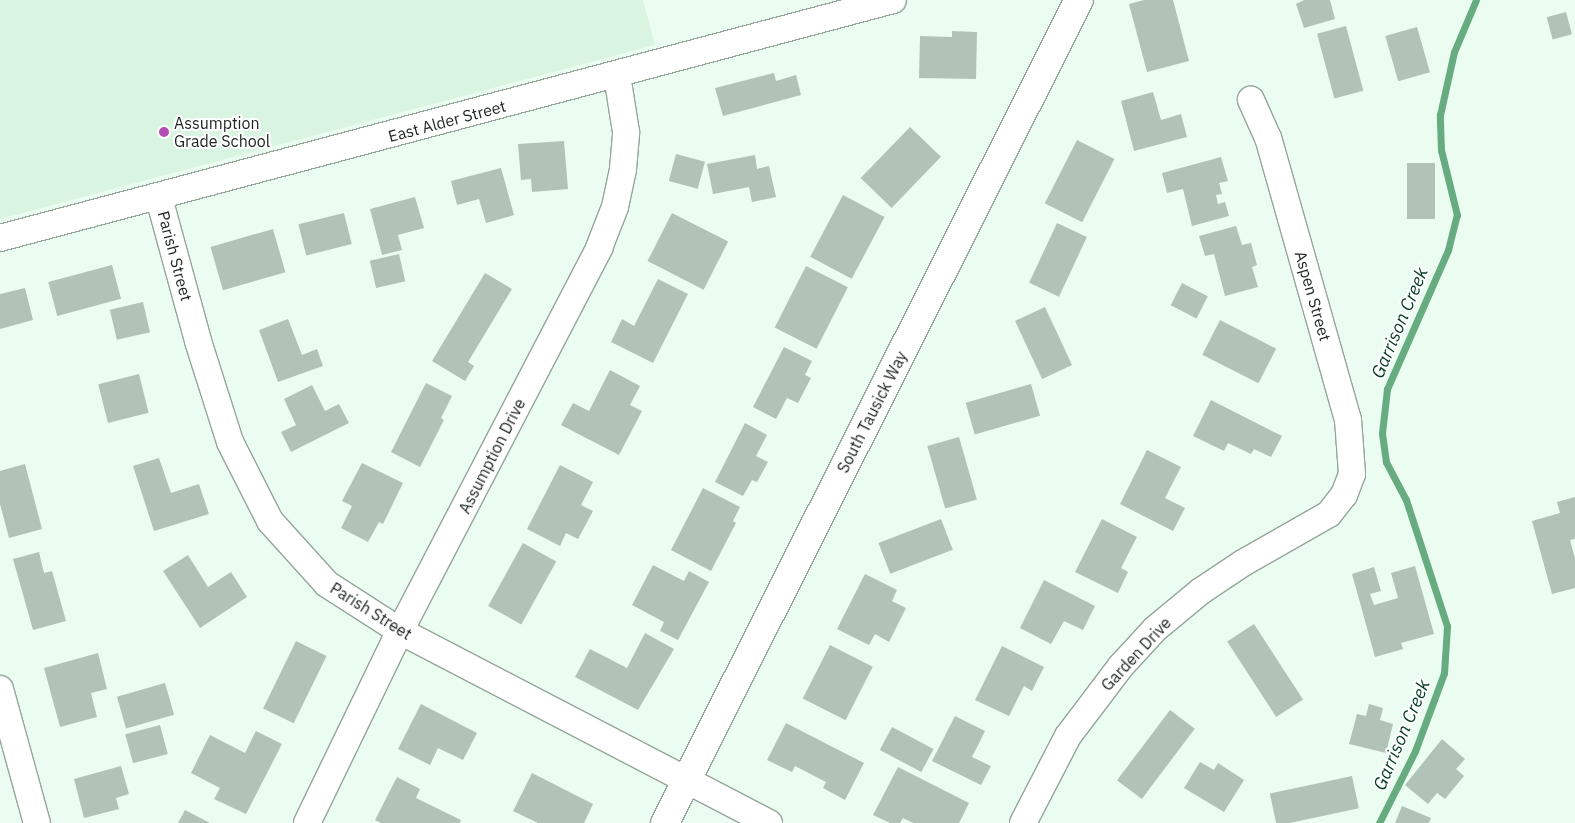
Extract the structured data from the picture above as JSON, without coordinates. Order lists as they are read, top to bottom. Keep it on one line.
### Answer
{"streets":{"main road":["South Tausick Way"],"street":["East Alder Street","Parish Street","Aspen Street","Assumption Drive","Garden Drive"]},"crossings":[["East Alder Street","Parish Street"],["East Alder Street","Assumption Drive"],["Parish Street","South Tausick Way"],["Parish Street","Assumption Drive"],["Aspen Street","Garden Drive"]],"water":["Garrison Creek"],"places":["Assumption Grade School"]}
